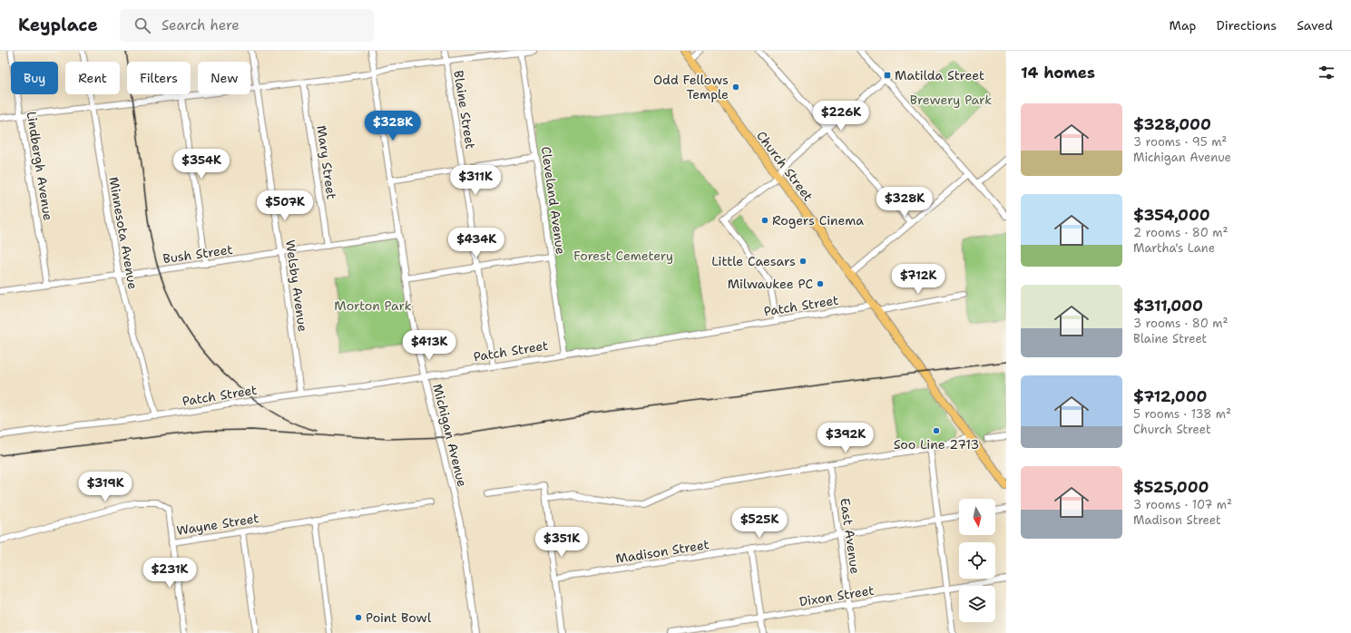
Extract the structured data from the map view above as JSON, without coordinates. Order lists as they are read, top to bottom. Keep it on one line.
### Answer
{"streets":{"main road":["Church Street"],"street":["Blaine Street","Mary Street","Lindbergh Avenue","Cleveland Avenue","Minnesota Avenue","Bush Street","Welsby Avenue","Patch Street","Michigan Avenue","Wayne Street","East Avenue","Madison Street","Dixon Street"]},"crossings":[["Blaine Street","Patch Street"],["Mary Street","Bush Street"],["Lindbergh Avenue","Bush Street"],["Church Street","Patch Street"],["Cleveland Avenue","Patch Street"],["Minnesota Avenue","Bush Street"],["Minnesota Avenue","Patch Street"],["Bush Street","Welsby Avenue"],["Bush Street","Michigan Avenue"],["Welsby Avenue","Patch Street"],["Patch Street","Michigan Avenue"],["East Avenue","Madison Street"],["East Avenue","Dixon Street"]],"parks":["Brewery Park","Forest Cemetery","Morton Park"],"places":{"transit":["Matilda Street"],"other":["Odd Fellows Temple","Rogers Cinema","Little Caesars","Milwaukee PC","Soo Line 2713","Point Bowl"]},"north":"bottom","page":{"header":"Keyplace","search":"Search here","nav":["Map","Directions","Saved"],"heading":"14 homes","chip":["Buy","Rent","Filters","New"],"list":[{"name":"$328,000","note":"3 rooms · 95 m² · Michigan Avenue"},{"name":"$354,000","note":"2 rooms · 80 m² · Martha's Lane"},{"name":"$311,000","note":"3 rooms · 80 m² · Blaine Street"},{"name":"$712,000","note":"5 rooms · 138 m² · Church Street"},{"name":"$525,000","note":"3 rooms · 107 m² · Madison Street"}],"price":["$226K","$328K","$354K","$311K","$328K","$507K","$434K","$712K","$413K","$392K","$319K","$525K","$351K","$231K"]}}
